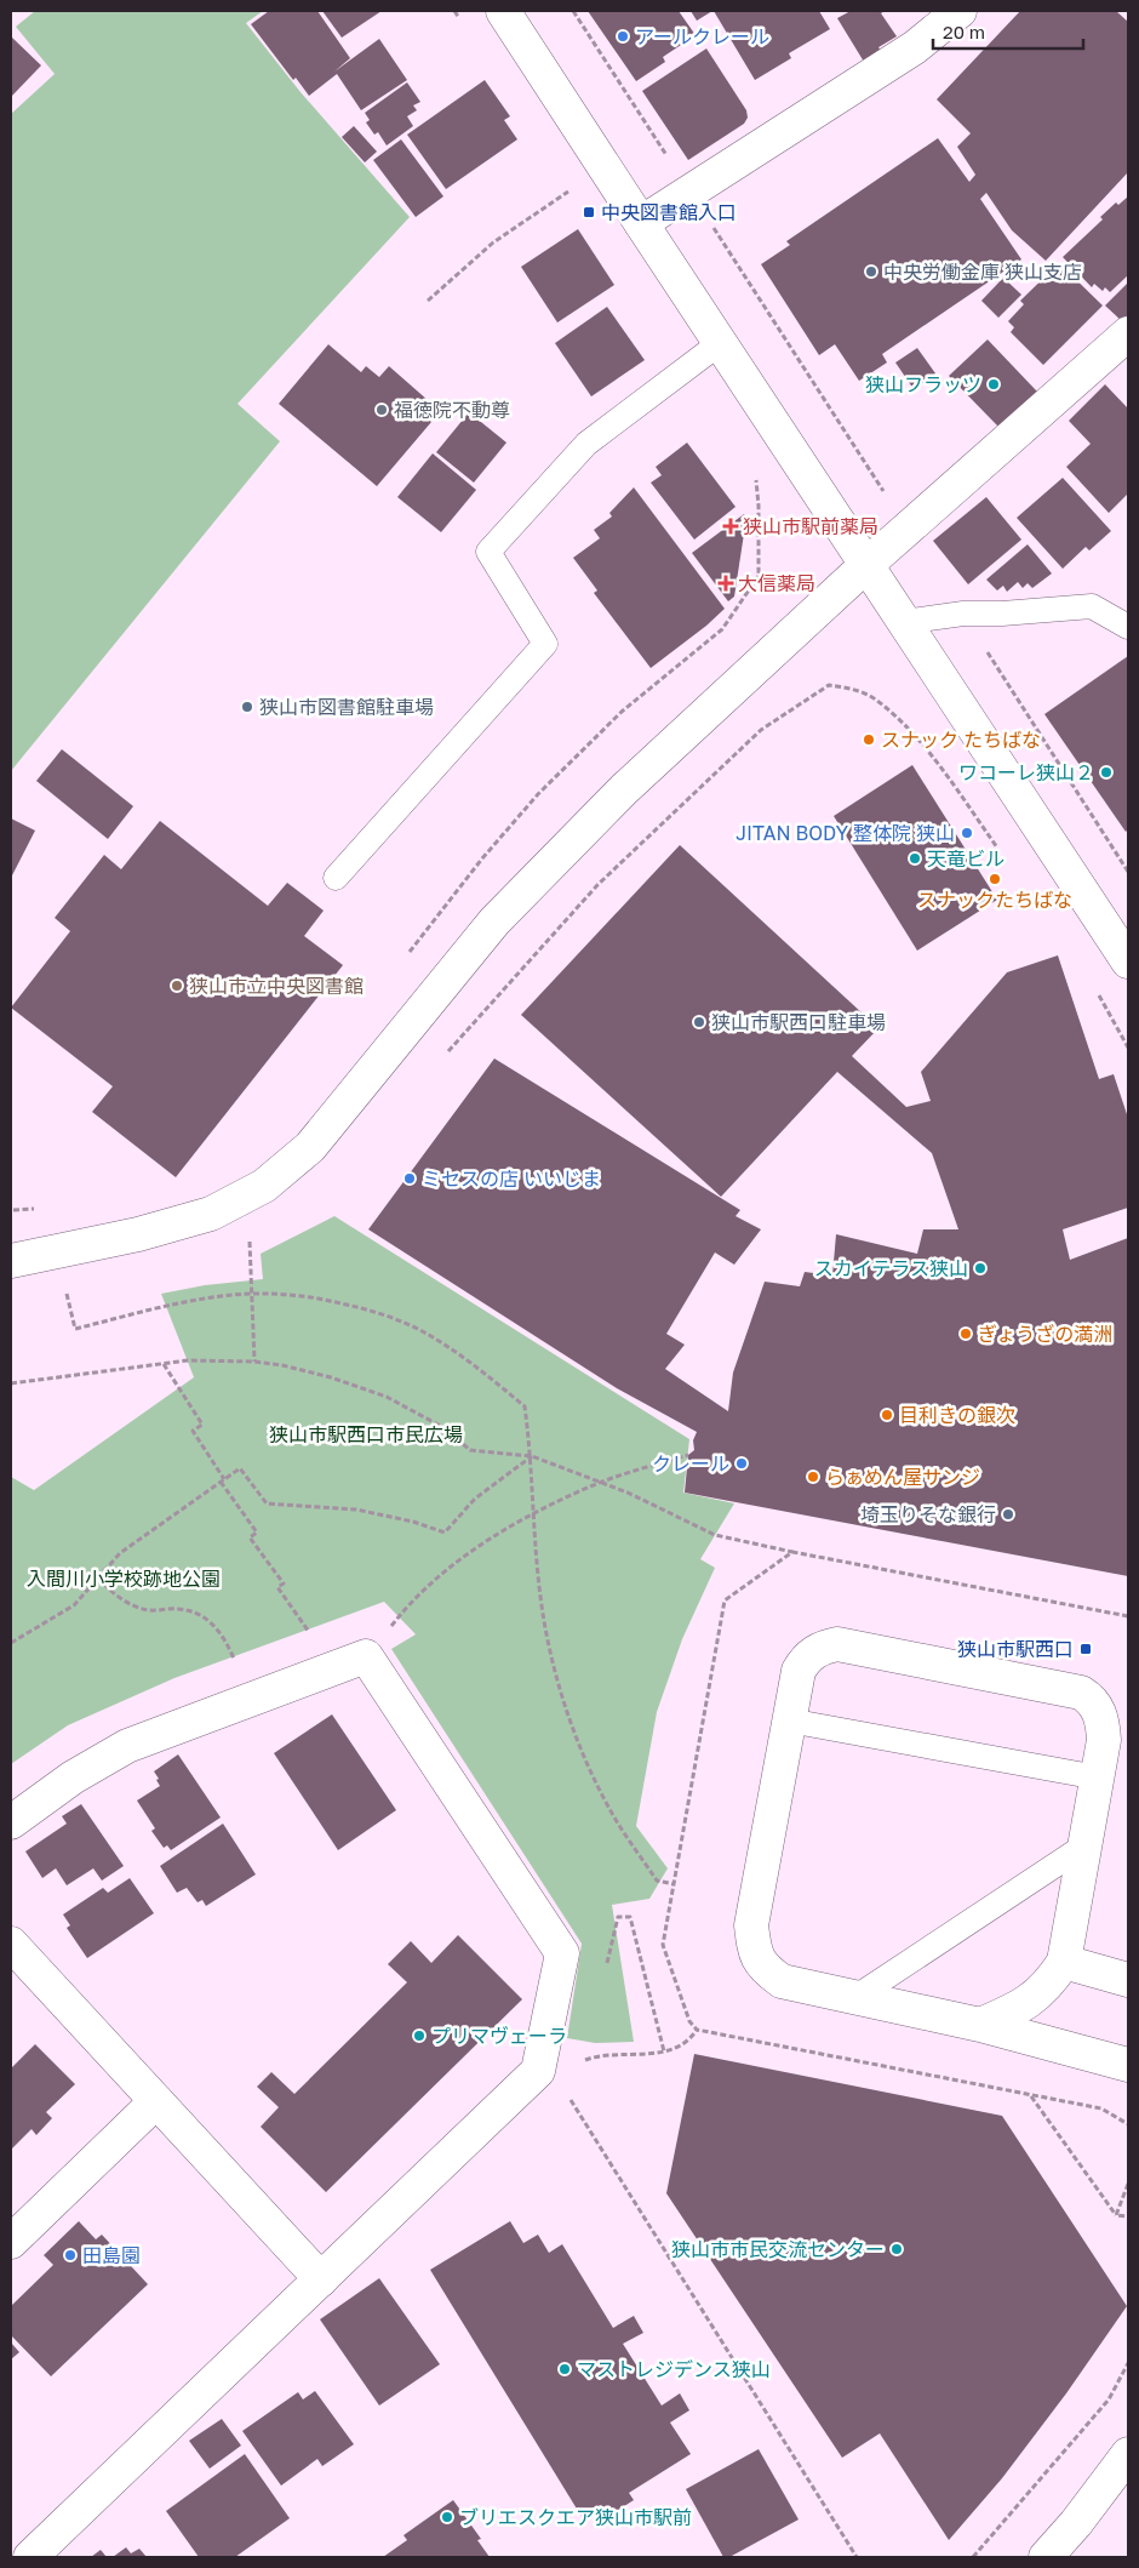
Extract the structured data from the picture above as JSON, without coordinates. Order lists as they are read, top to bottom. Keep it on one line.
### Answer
{"parks":["狭山市駅西口市民広場","入間川小学校跡地公園"],"places":{"other":["アールクレール","中央労働金庫 狭山支店","狭山フラッツ","福徳院不動尊","狭山市図書館駐車場","スナック たちばな","ワコーレ狭山２","JITAN BODY 整体院 狭山","天竜ビル","スナックたちばな","狭山市立中央図書館","狭山市駅西口駐車場","ミセスの店 いいじま","スカイテラス狭山","ぎょうざの満洲","目利きの銀次","クレール","らぁめん屋サンジ","埼玉りそな銀行","プリマヴェーラ","狭山市市民交流センター","田島園","マストレジデンス狭山","ブリエスクエア狭山市駅前"],"transit":["中央図書館入口","狭山市駅西口"],"health":["狭山市駅前薬局","大信薬局"]},"scale_bar":"20 m"}
